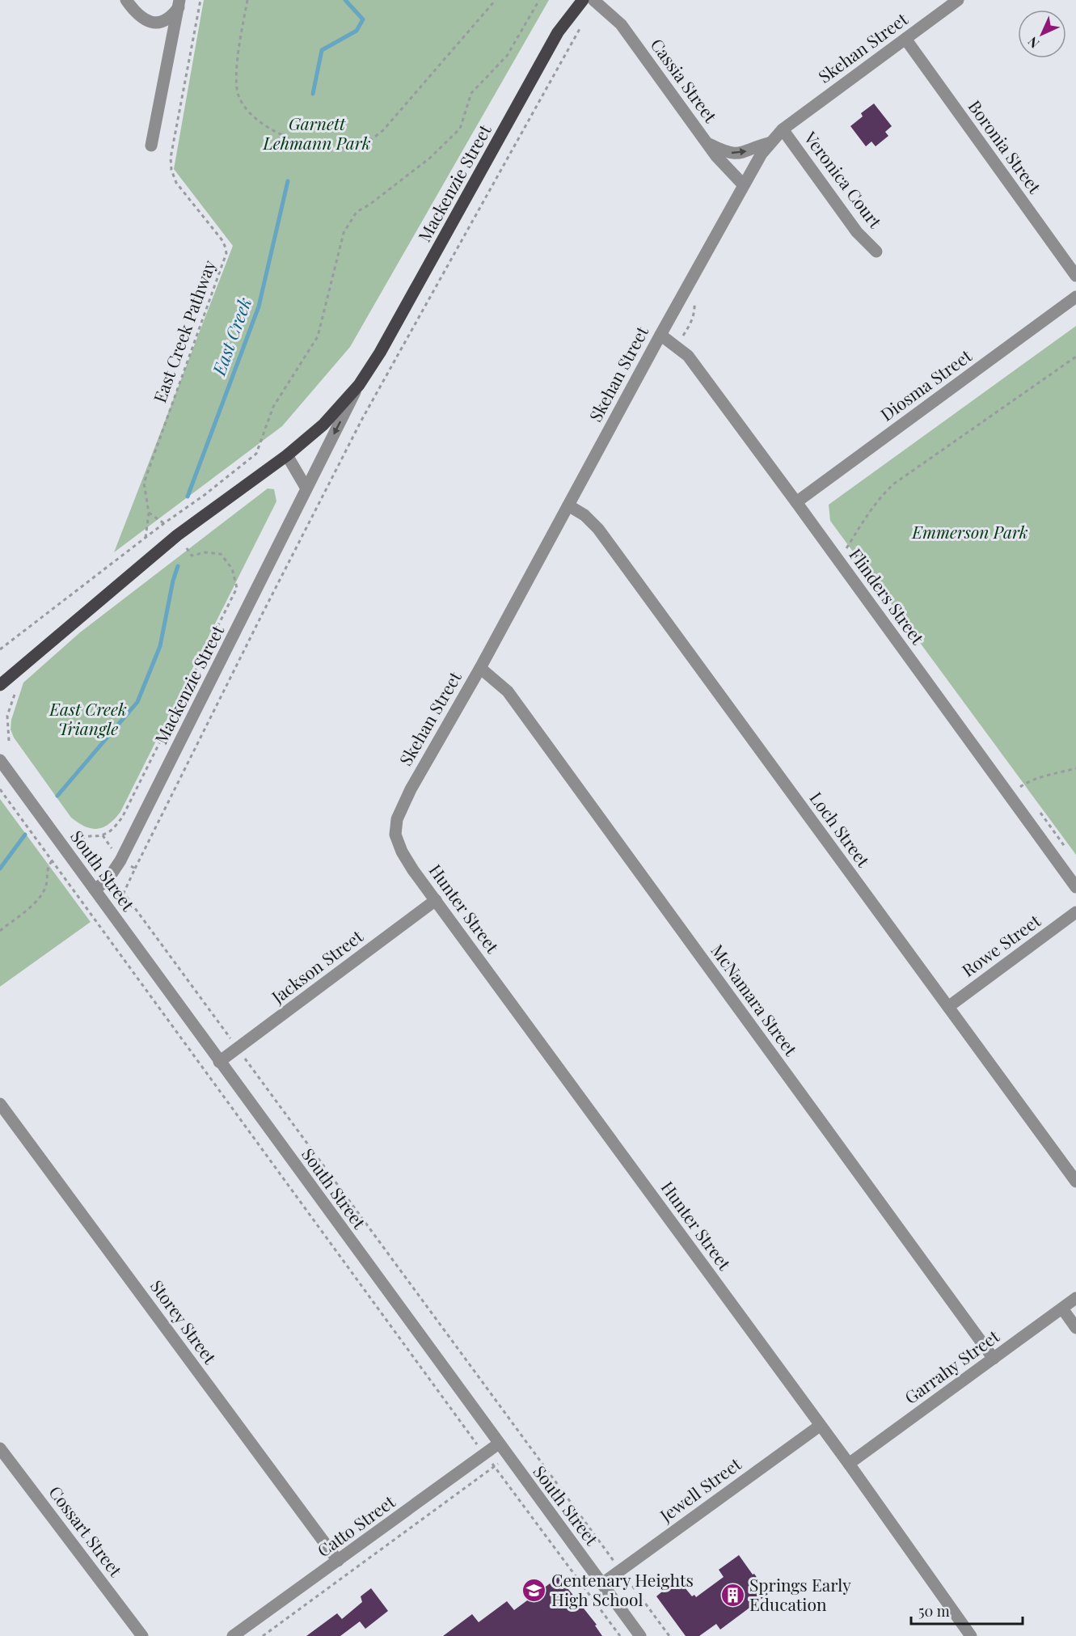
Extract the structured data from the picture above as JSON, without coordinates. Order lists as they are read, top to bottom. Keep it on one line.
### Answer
{"streets":{"main road":["Mackenzie Street"],"street":["Skehan Street","Cassia Street","Boronia Street","Veronica Court","Diosma Street","Flinders Street","Loch Street","South Street","Hunter Street","Rowe Street","Jackson Street","McNamara Street","Storey Street","Garrahy Street","Jewell Street","Catto Street","Cossart Street"],"path":["East Creek Pathway"]},"crossings":[["Skehan Street","Cassia Street"],["Skehan Street","Boronia Street"],["Skehan Street","Veronica Court"],["Skehan Street","Flinders Street"],["Skehan Street","Loch Street"],["Skehan Street","Hunter Street"],["Skehan Street","McNamara Street"],["Mackenzie Street","South Street"],["Diosma Street","Flinders Street"],["Loch Street","Rowe Street"],["South Street","Jackson Street"],["South Street","Jewell Street"],["South Street","Catto Street"],["Hunter Street","Jackson Street"],["Hunter Street","Garrahy Street"],["Hunter Street","Jewell Street"],["McNamara Street","Garrahy Street"],["Storey Street","Catto Street"]],"water":["East Creek"],"parks":["Garnett Lehmann Park","Emmerson Park","East Creek Triangle"],"places":{"school or university":["Centenary Heights High School"],"building":["Springs Early Education"]},"scale_bar":"50 m","north":"bottom left"}
